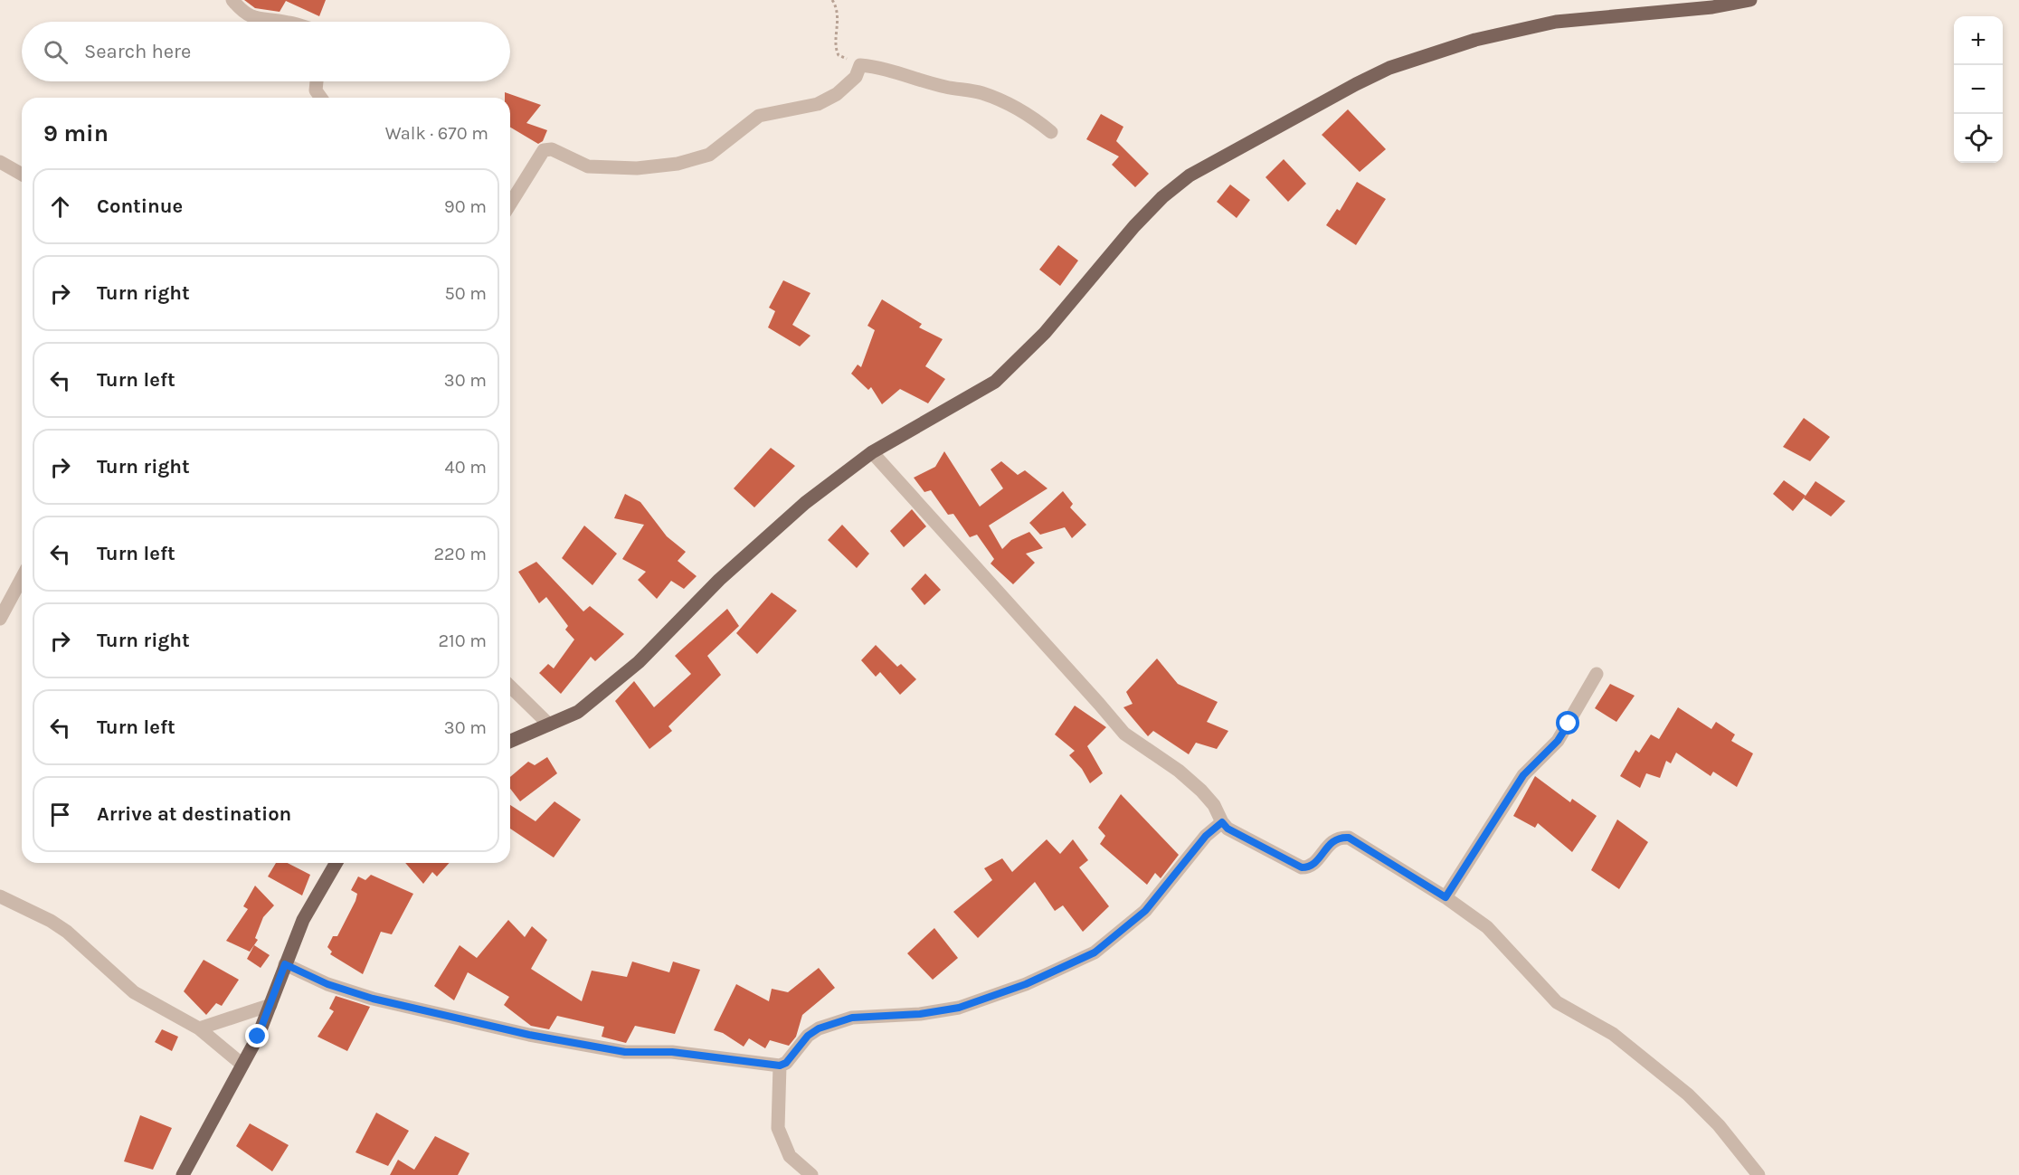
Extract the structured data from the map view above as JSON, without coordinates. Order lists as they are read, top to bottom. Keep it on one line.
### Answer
{"page":{"map_buttons":["+","−"],"search":"Search here","heading":["9 min","Walk · 670 m"],"list":[["Continue","90 m"],["Turn right","50 m"],["Turn left","30 m"],["Turn right","40 m"],["Turn left","220 m"],["Turn right","210 m"],["Turn left","30 m"],"Arrive at destination"]}}
